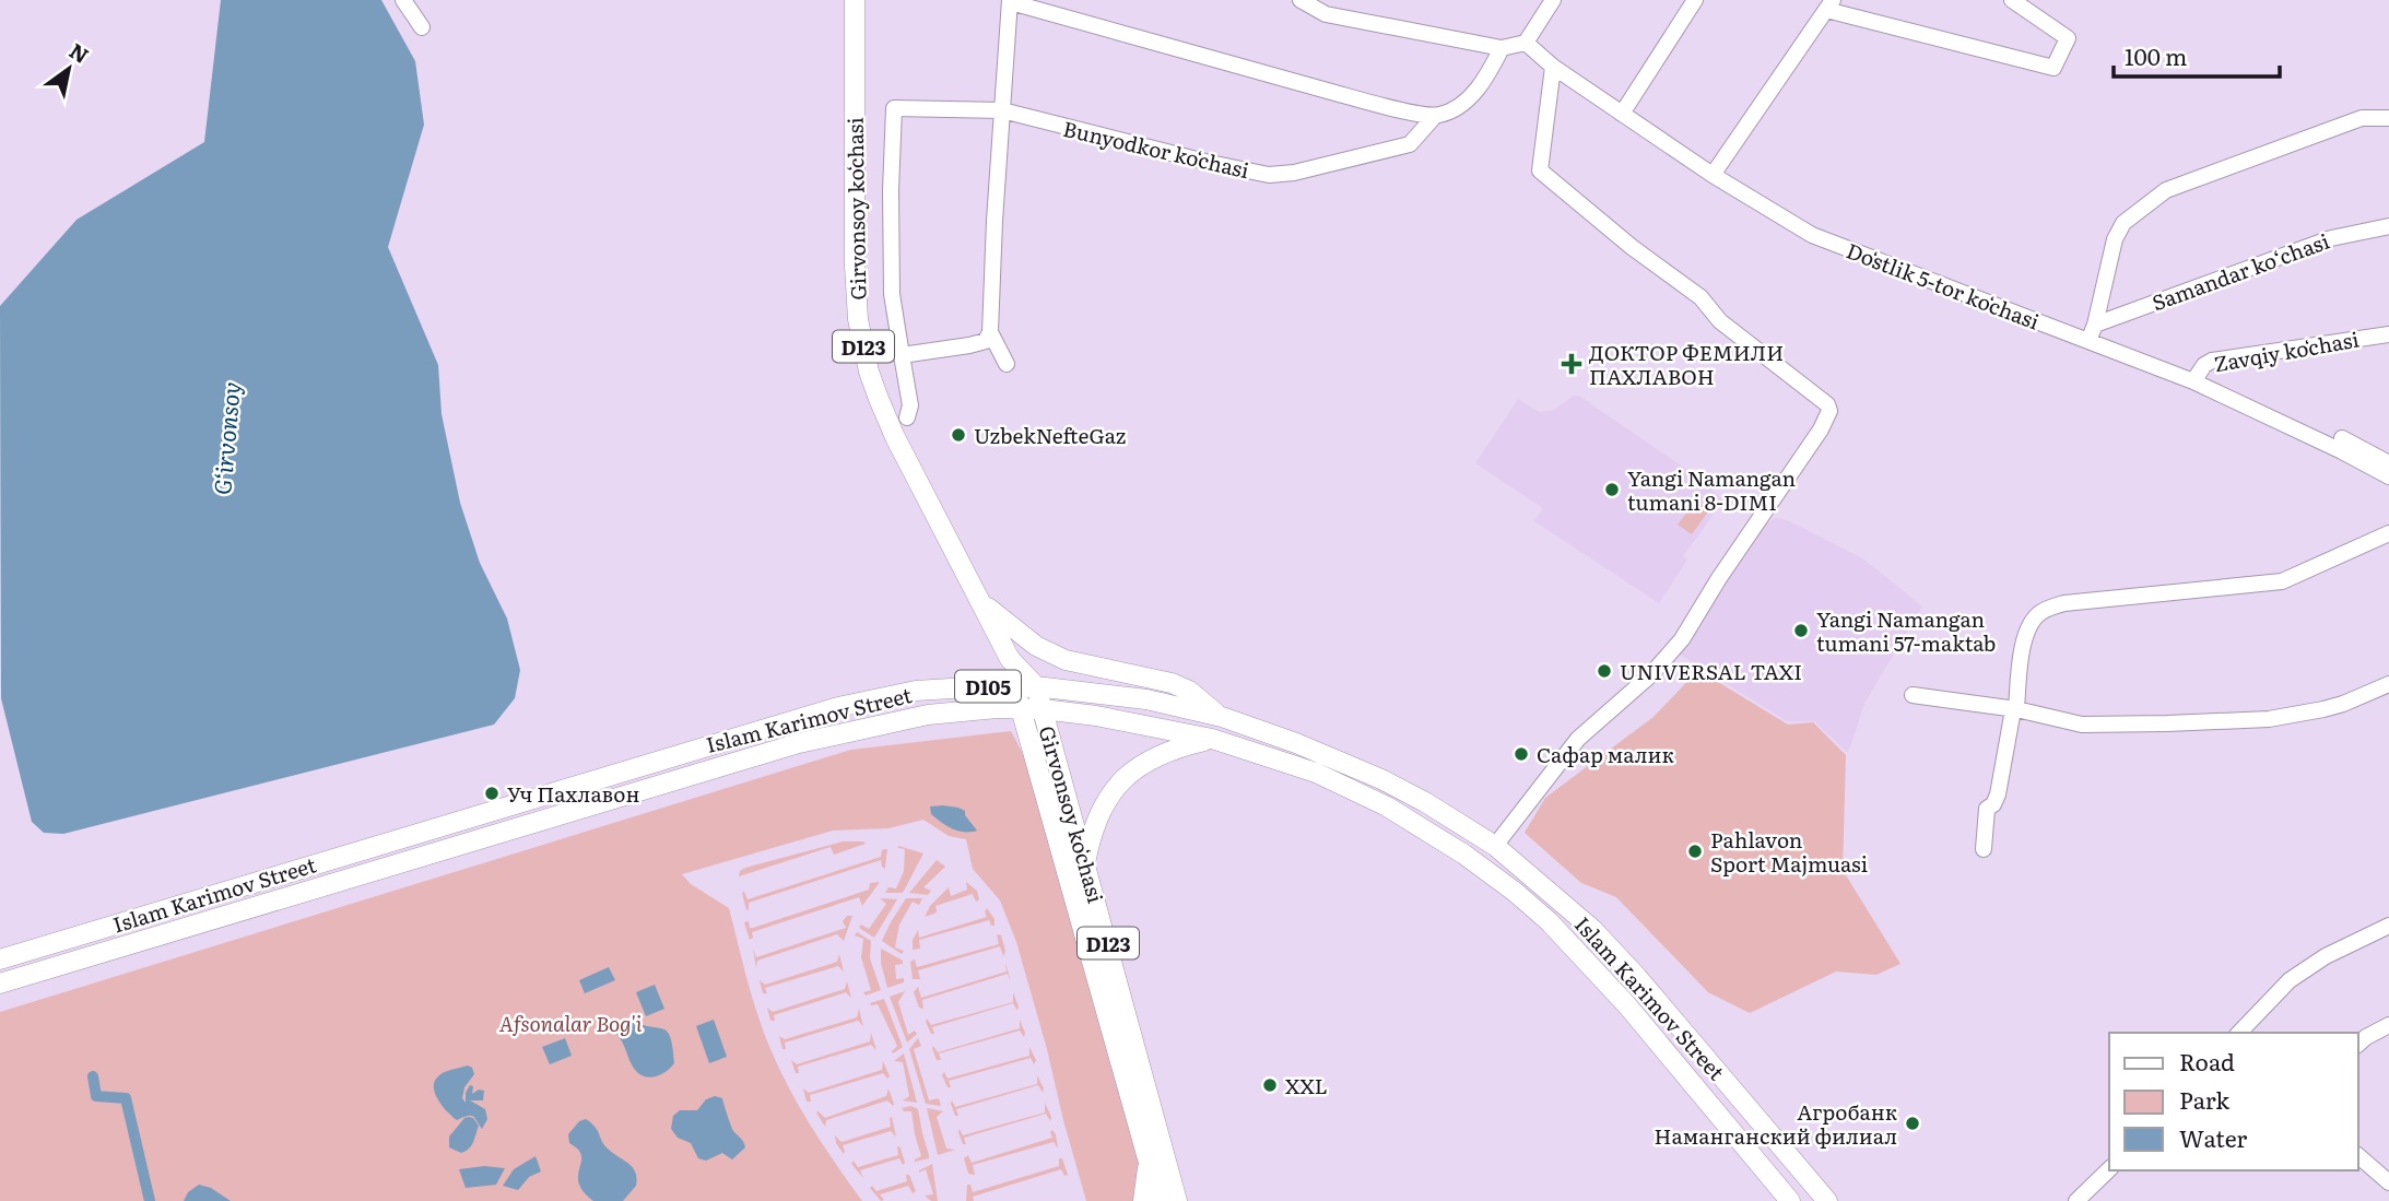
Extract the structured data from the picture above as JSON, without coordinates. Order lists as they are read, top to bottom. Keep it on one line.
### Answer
{"streets":{"main road":["Girvonsoy koʻchasi","D123","D105","Islam Karimov Street"],"street":["Bunyodkor koʻchasi","Samandar ko‘chasi","Doʻstlik 5-tor koʻchasi","Zavqiy koʻchasi"]},"crossings":[["Girvonsoy koʻchasi","D123"],["Girvonsoy koʻchasi","Islam Karimov Street"],["Doʻstlik 5-tor koʻchasi","Zavqiy koʻchasi"],["D123","Islam Karimov Street"]],"water":["G‘irvonsoy"],"parks":["Afsonalar Bog'i"],"places":{"health":["ДОКТОР ФЕМИЛИ ПАХЛАВОН"],"other":["UzbekNefteGaz","Yangi Namangan tumani 8-DIMI","Yangi Namangan tumani 57-maktab","UNIVERSAL TAXI","Сафар малик","Уч Пахлавон","Pahlavon Sport Majmuasi","XXL","Агробанк Наманганский филиал"]},"legend":["Road","Park","Water"],"scale_bar":"100 m","north":"top right"}
